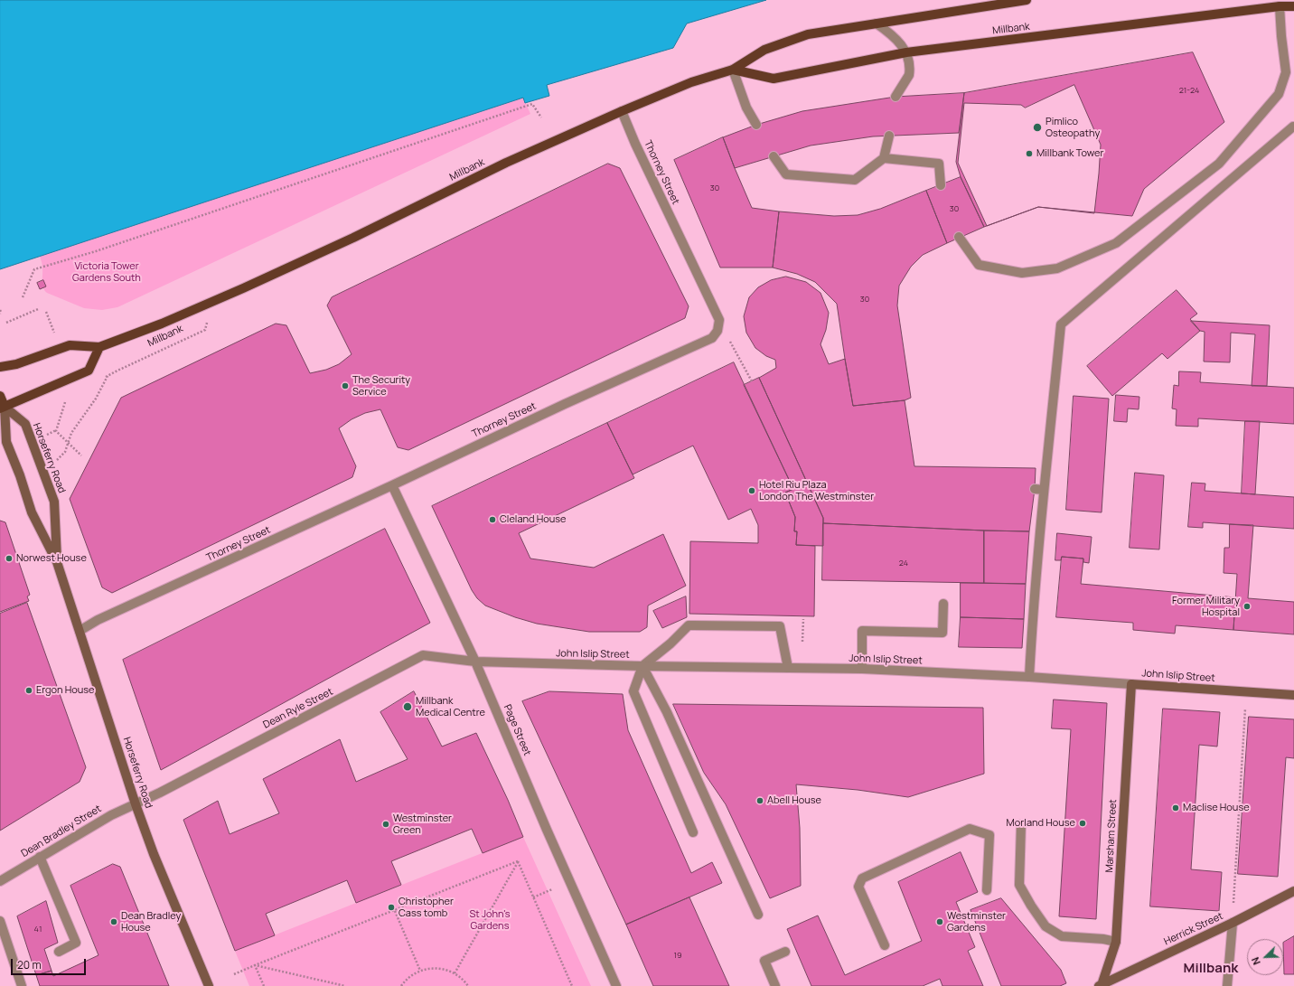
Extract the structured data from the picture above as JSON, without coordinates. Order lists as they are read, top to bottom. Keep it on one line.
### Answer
{"streets":{"main road":["Millbank","Horseferry Road","John Islip Street","Marsham Street","Herrick Street"],"street":["Thorney Street","Dean Ryle Street","Page Street","Dean Bradley Street"]},"crossings":[["Millbank","Thorney Street"],["Millbank","Horseferry Road"],["Thorney Street","Horseferry Road"],["Thorney Street","Page Street"],["Horseferry Road","Dean Ryle Street"],["Horseferry Road","Dean Bradley Street"],["John Islip Street","Dean Ryle Street"],["John Islip Street","Page Street"],["John Islip Street","Marsham Street"],["Dean Ryle Street","Page Street"],["Dean Ryle Street","Dean Bradley Street"],["Marsham Street","Herrick Street"]],"districts":["Millbank"],"parks":["Victoria Tower Gardens South","St John's Gardens"],"places":["Pimlico Osteopathy","Millbank Tower","The Security Service","Hotel Riu Plaza London The Westminster","Cleland House","Norwest House","Former Military Hospital","Ergon House","Millbank Medical Centre","Abell House","Maclise House","Morland House","Westminster Green","Christopher Cass tomb","Dean Bradley House","Westminster Gardens"],"house_numbers":["21-24","30","30","30","24","41","19"],"scale_bar":"20 m","north":"bottom left"}
